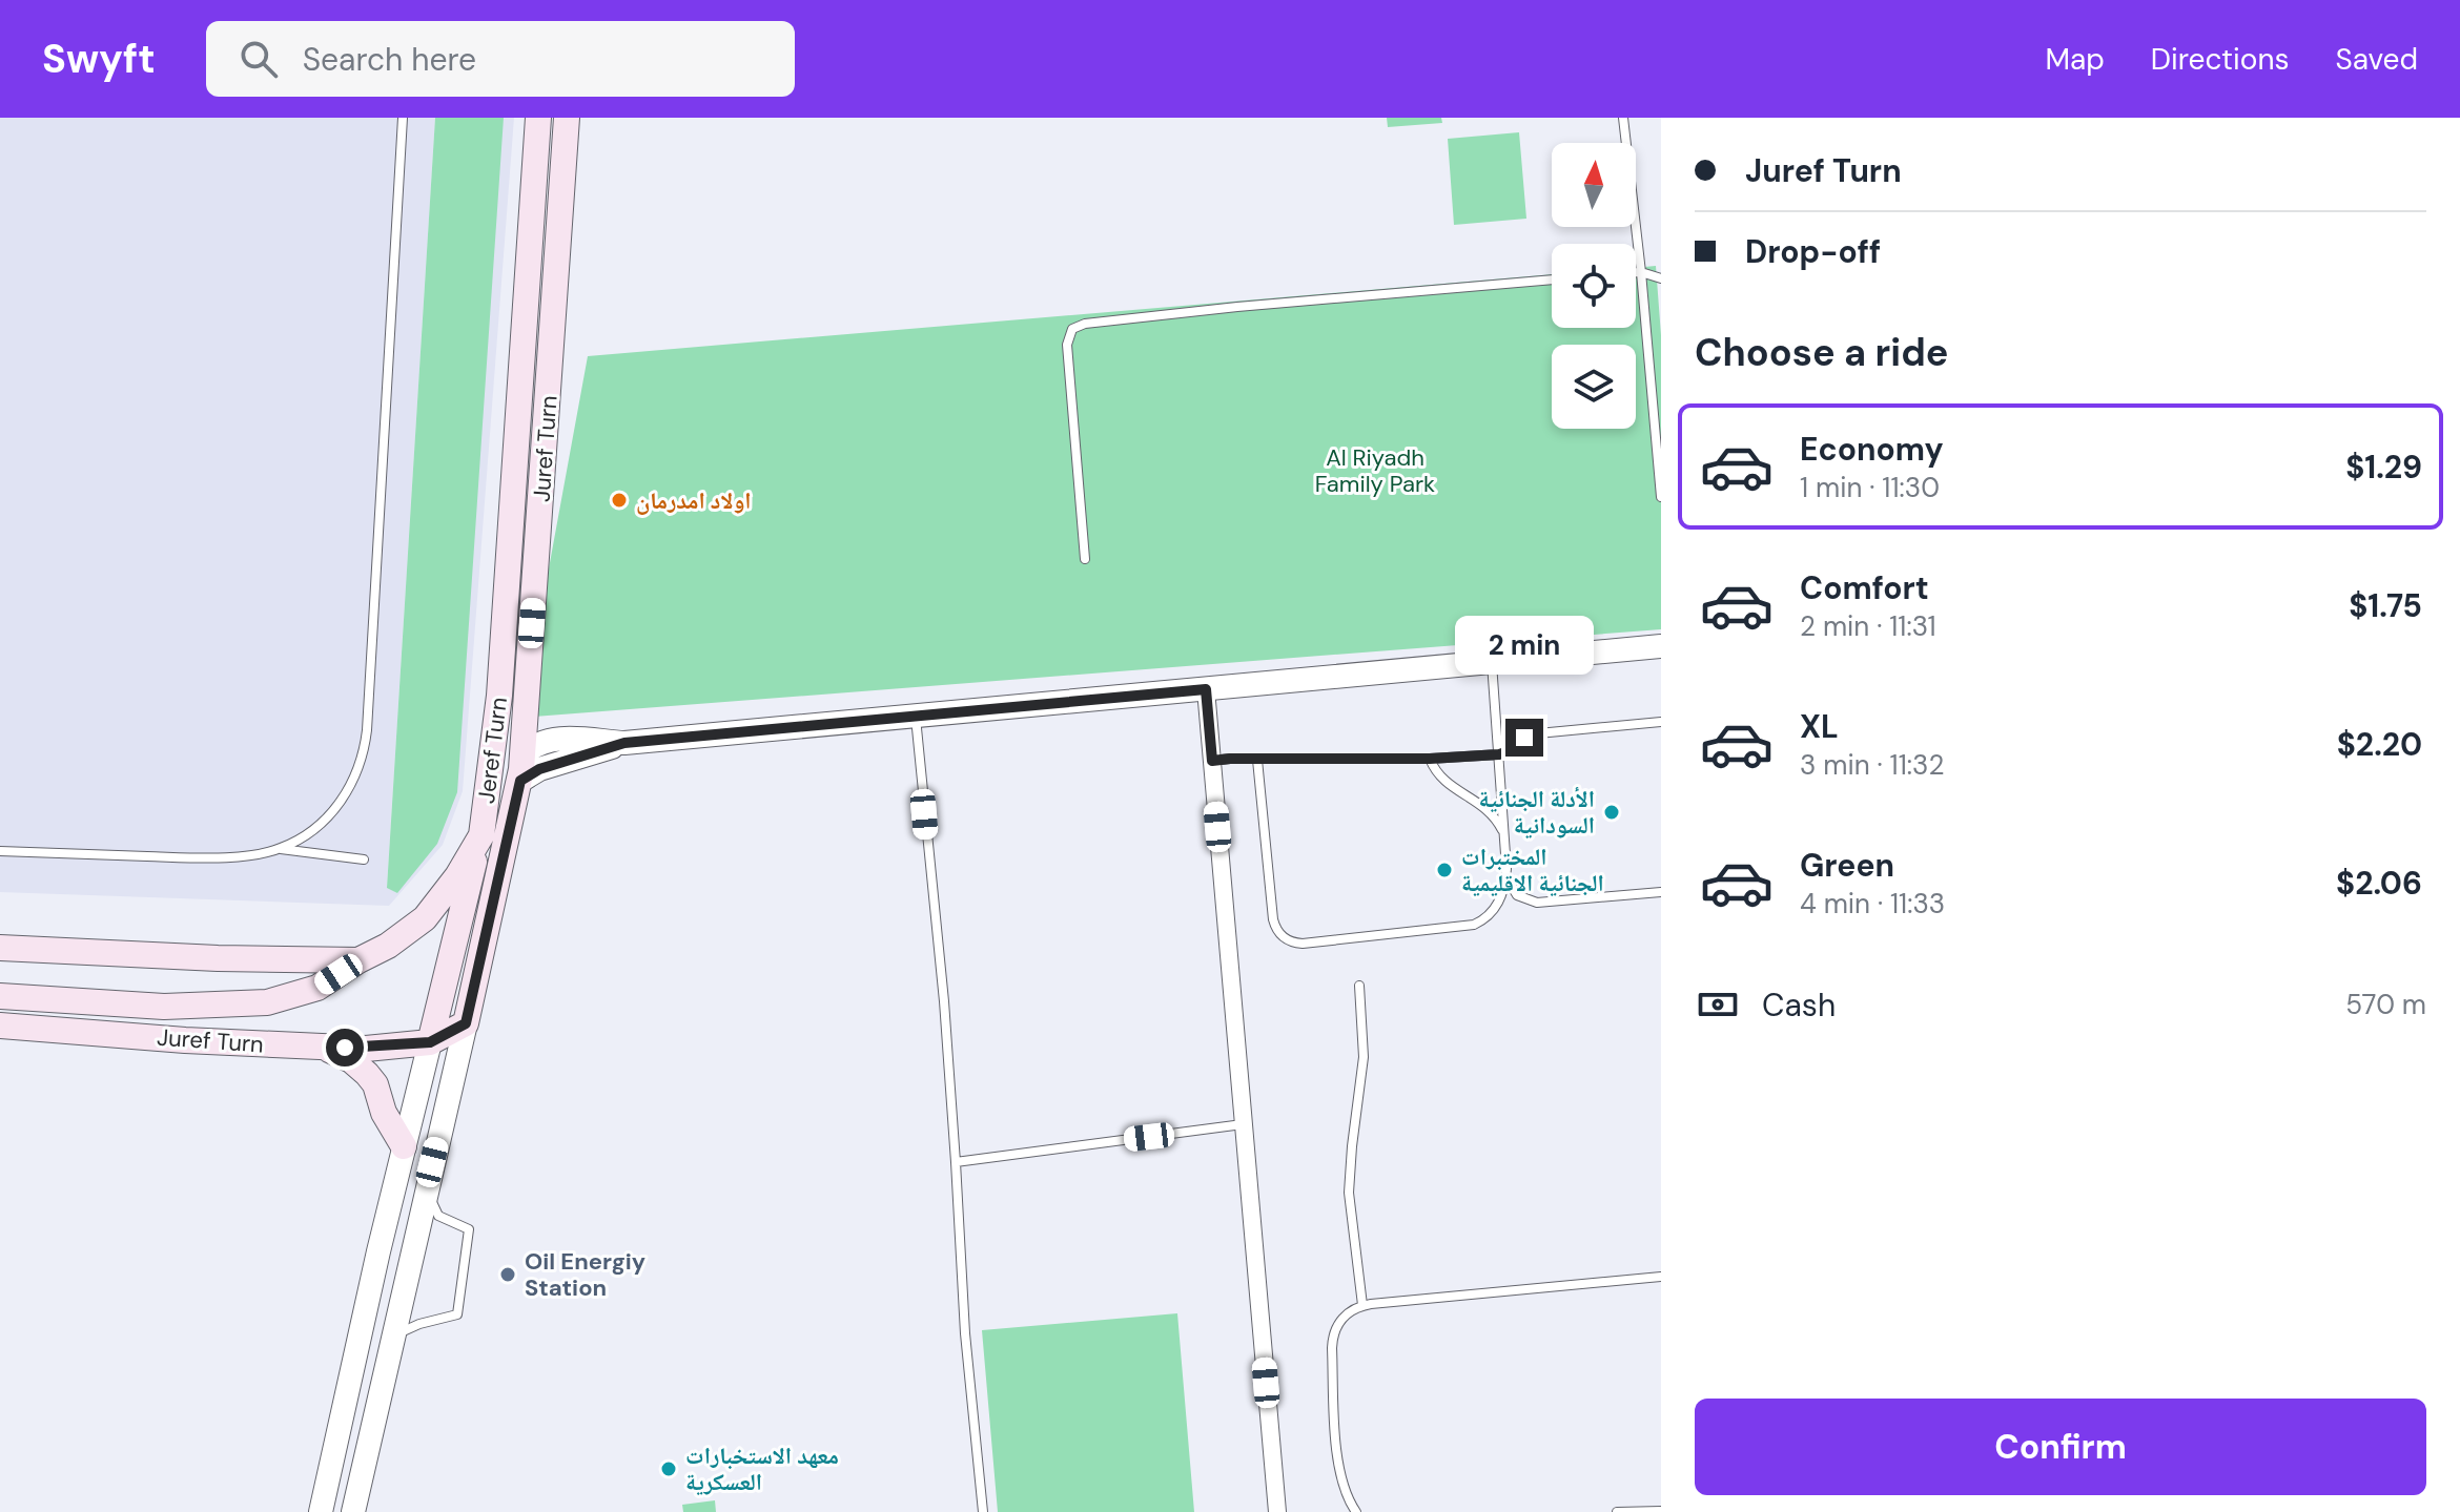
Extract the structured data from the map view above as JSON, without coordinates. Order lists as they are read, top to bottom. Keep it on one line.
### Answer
{"streets":{"main road":["Juref Turn","Jeref Turn"]},"parks":["Al Riyadh Family Park"],"places":["اولاد امدرمان","الأدلة الجنائية السودانية","المختبرات الجنائية الاقليمية","Oil Energiy Station","معهد الاستخبارات العسكرية"],"north":"top","page":{"header":"Swyft","search":"Search here","nav":["Map","Directions","Saved"],"banner":["Juref Turn","Drop-off"],"heading":"Choose a ride","list":[{"name":"Economy","note":"1 min · 11:30","value":"$1.29"},{"name":"Comfort","note":"2 min · 11:31","value":"$1.75"},{"name":"XL","note":"3 min · 11:32","value":"$2.20"},{"name":"Green","note":"4 min · 11:33","value":"$2.06"}],"bubble":"2 min","pay":["Cash","570 m"],"buttons":"Confirm"}}
